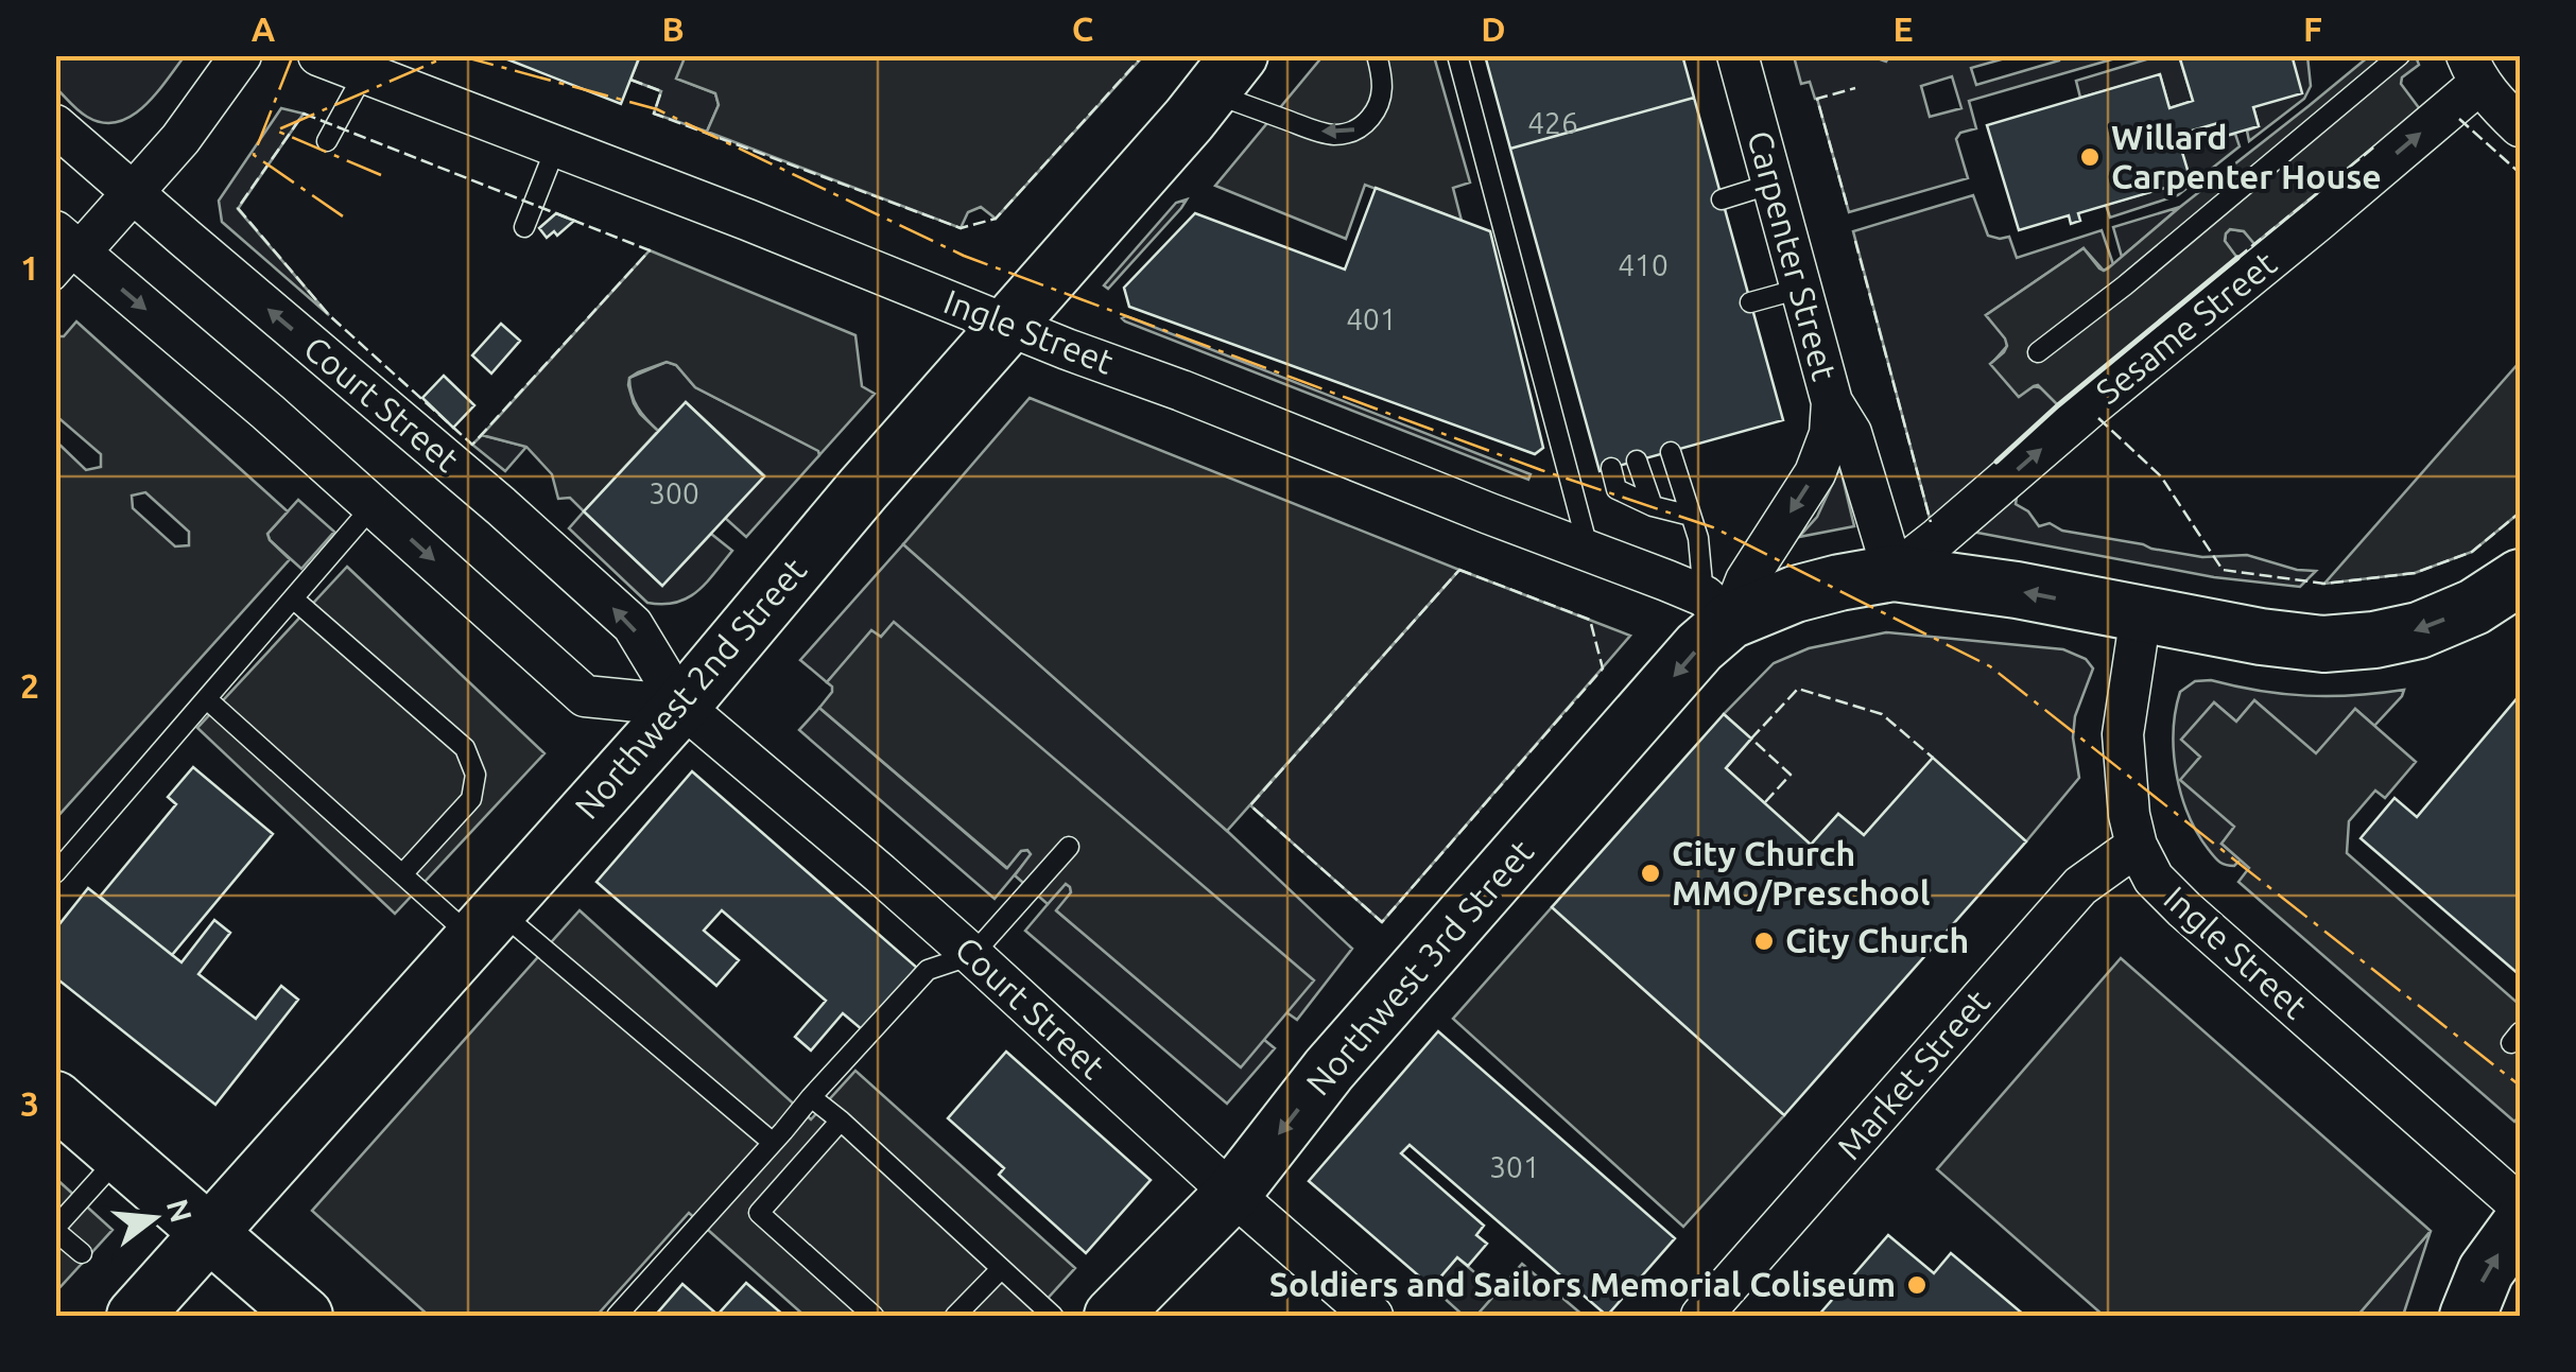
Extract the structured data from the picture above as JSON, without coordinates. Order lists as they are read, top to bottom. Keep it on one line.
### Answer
{"streets":{"main road":["Northwest 2nd Street","Northwest 3rd Street"],"street":["Carpenter Street","Sesame Street","Ingle Street","Court Street","Market Street"]},"crossings":[["Carpenter Street","Sesame Street"],["Carpenter Street","Northwest 3rd Street"],["Sesame Street","Northwest 3rd Street"],["Ingle Street","Northwest 2nd Street"],["Ingle Street","Northwest 3rd Street"],["Ingle Street","Market Street"],["Court Street","Northwest 2nd Street"],["Court Street","Northwest 3rd Street"]],"one_way":["Sesame Street","Northwest 3rd Street"],"places":["Willard Carpenter House","City Church MMO/Preschool","City Church","Soldiers and Sailors Memorial Coliseum"],"house_numbers":["426","410","401","300","301"],"north":"right","grid":{"columns":["A","B","C","D","E","F"],"rows":["1","2","3"]}}
